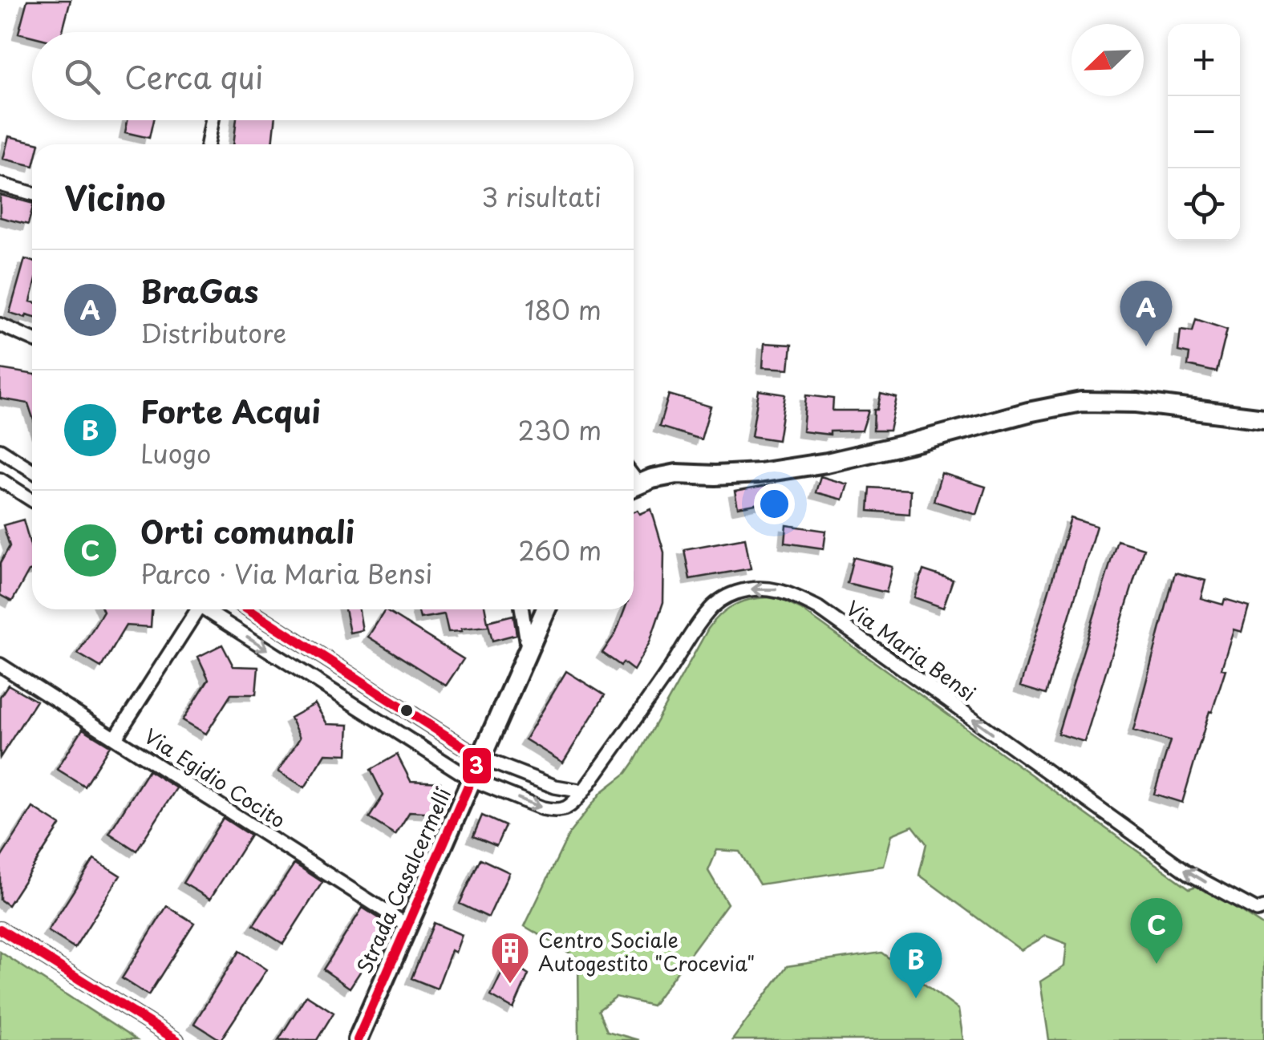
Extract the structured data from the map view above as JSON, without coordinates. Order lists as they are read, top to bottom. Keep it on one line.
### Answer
{"streets":{"main road":["Strada Casalcermelli"],"street":["Via Maria Bensi","Via Egidio Cocito"]},"crossings":[["Via Maria Bensi","Strada Casalcermelli"],["Via Egidio Cocito","Strada Casalcermelli"]],"places":{"building":["Centro Sociale Autogestito \"Crocevia\""]},"lines":["transit line 3"],"north":"bottom left","page":{"map_buttons":["+","−"],"search":"Cerca qui","heading":["Vicino","3 risultati"],"list":[{"mark":"A","name":"BraGas","note":"Distributore","value":"180 m"},{"mark":"B","name":"Forte Acqui","note":"Luogo","value":"230 m"},{"mark":"C","name":"Orti comunali","note":"Parco · Via Maria Bensi","value":"260 m"}],"pins":["A","C","B"]}}
